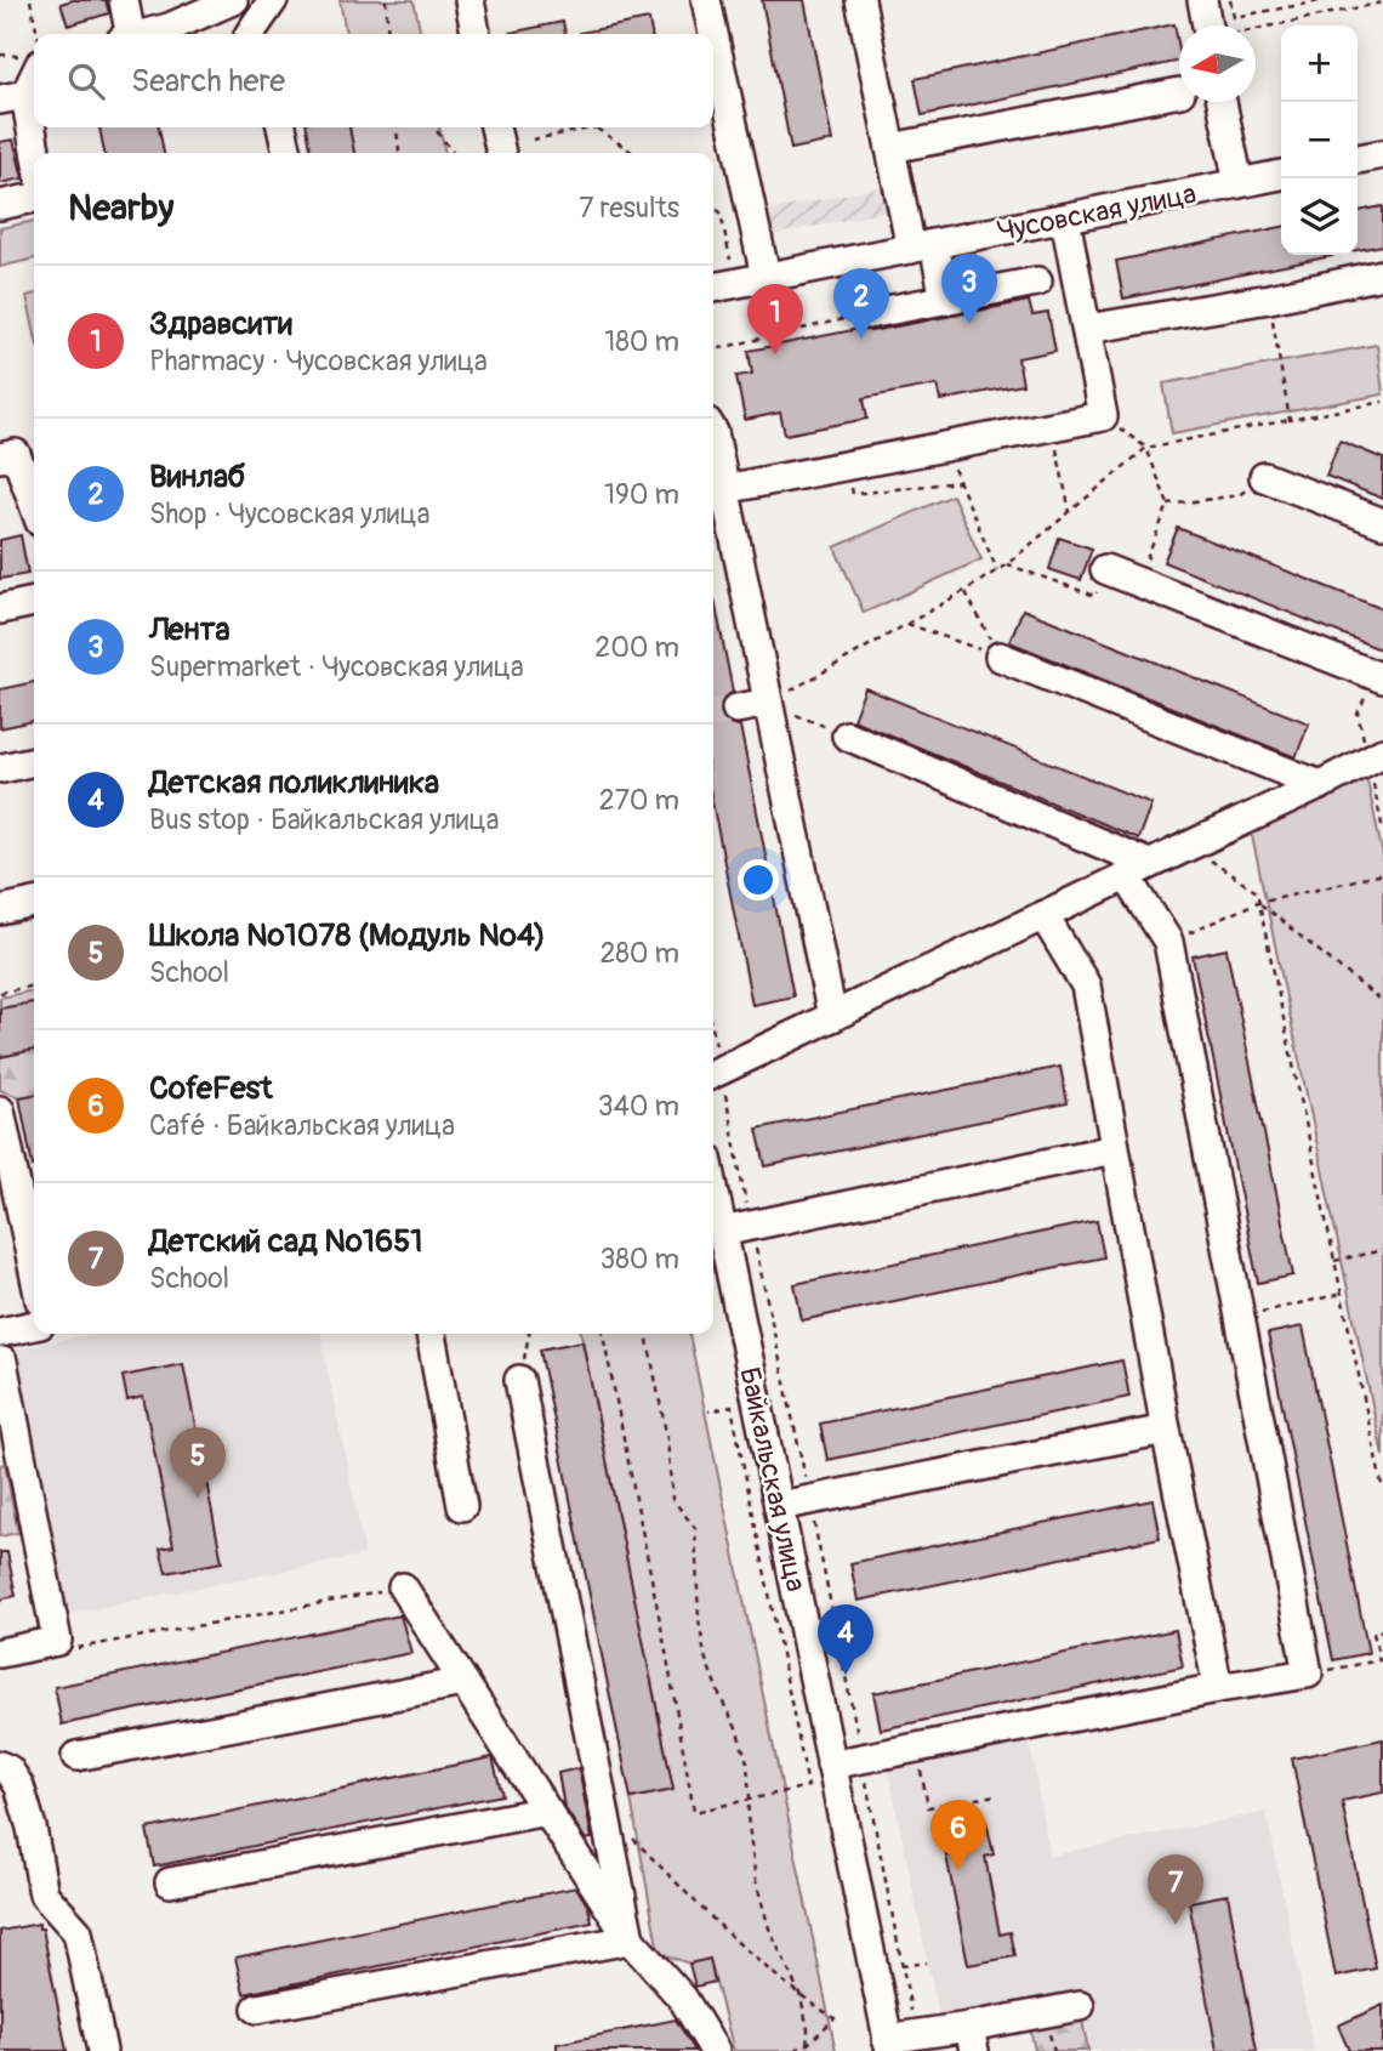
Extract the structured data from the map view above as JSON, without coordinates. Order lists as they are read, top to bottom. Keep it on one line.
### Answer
{"streets":{"street":["Чусовская улица","Байкальская улица"]},"north":"left","page":{"map_buttons":["+","−"],"search":"Search here","heading":["Nearby","7 results"],"pins":["3","2","1","5","4","6","7"],"list":[{"mark":"1","name":"Здравсити","note":"Pharmacy · Чусовская улица","value":"180 m"},{"mark":"2","name":"Винлаб","note":"Shop · Чусовская улица","value":"190 m"},{"mark":"3","name":"Лента","note":"Supermarket · Чусовская улица","value":"200 m"},{"mark":"4","name":"Детская поликлиника","note":"Bus stop · Байкальская улица","value":"270 m"},{"mark":"5","name":"Школа №1078 (Модуль №4)","note":"School","value":"280 m"},{"mark":"6","name":"CofeFest","note":"Café · Байкальская улица","value":"340 m"},{"mark":"7","name":"Детский сад №1651","note":"School","value":"380 m"}]}}
